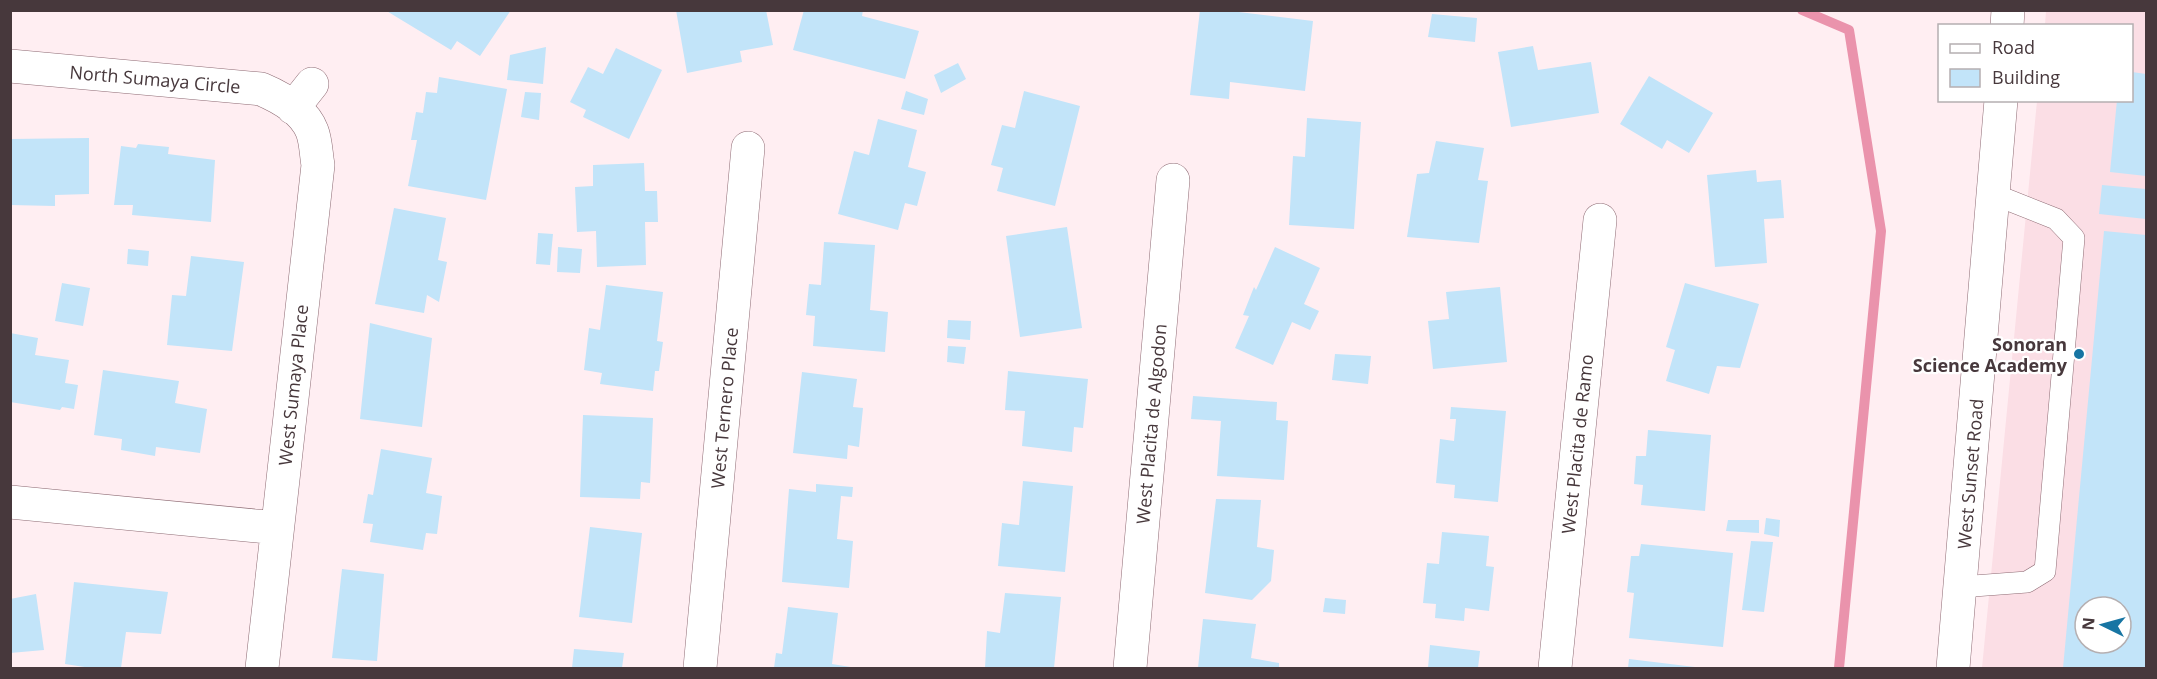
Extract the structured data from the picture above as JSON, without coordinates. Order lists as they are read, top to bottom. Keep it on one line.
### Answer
{"streets":{"street":["North Sumaya Circle","West Sumaya Place","West Ternero Place","West Placita de Algodon","West Placita de Ramo","West Sunset Road"]},"crossings":[["North Sumaya Circle","West Sumaya Place"]],"places":["Sonoran Science Academy"],"legend":["Road","Building"],"north":"left"}
